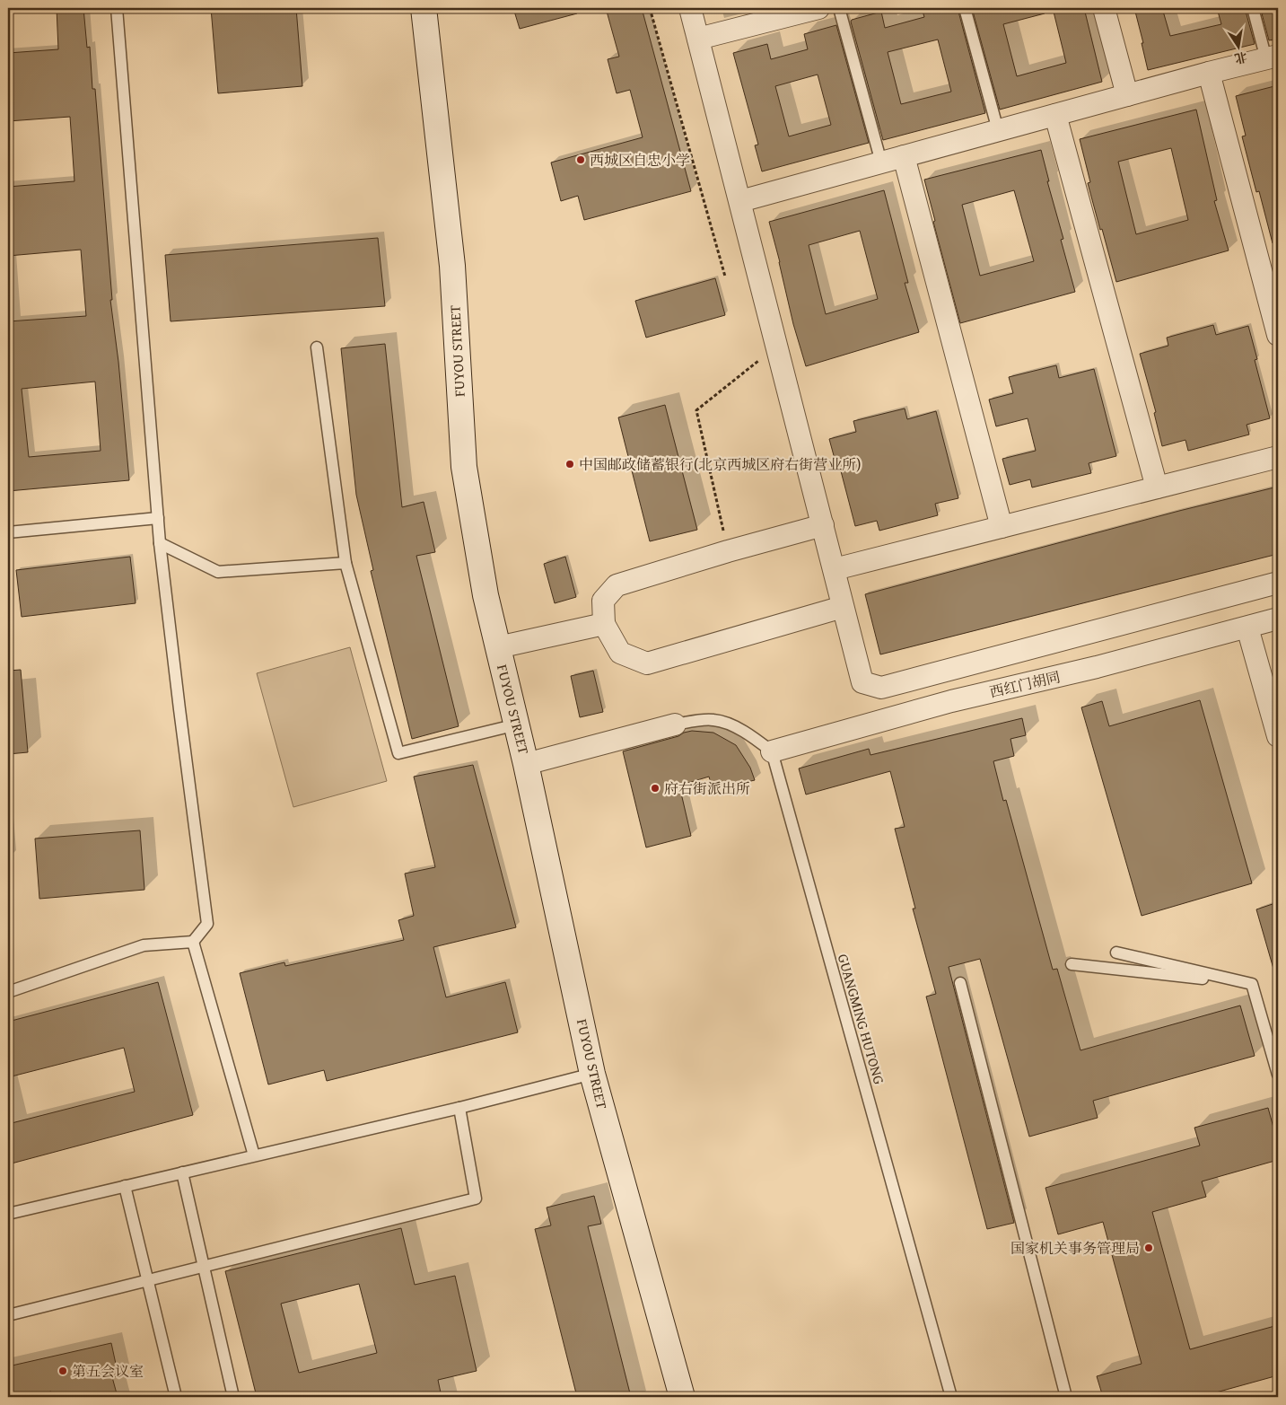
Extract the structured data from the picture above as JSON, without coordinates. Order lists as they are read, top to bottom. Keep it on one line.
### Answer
{"streets":{"main road":["FUYOU STREET"],"street":["西红门胡同"],"lane":["GUANGMING HUTONG"]},"crossings":[["西红门胡同","GUANGMING HUTONG"]],"places":["西城区自忠小学","中国邮政储蓄银行(北京西城区府右街营业所)","府右街派出所","国家机关事务管理局","第五会议室"],"north":"bottom"}
